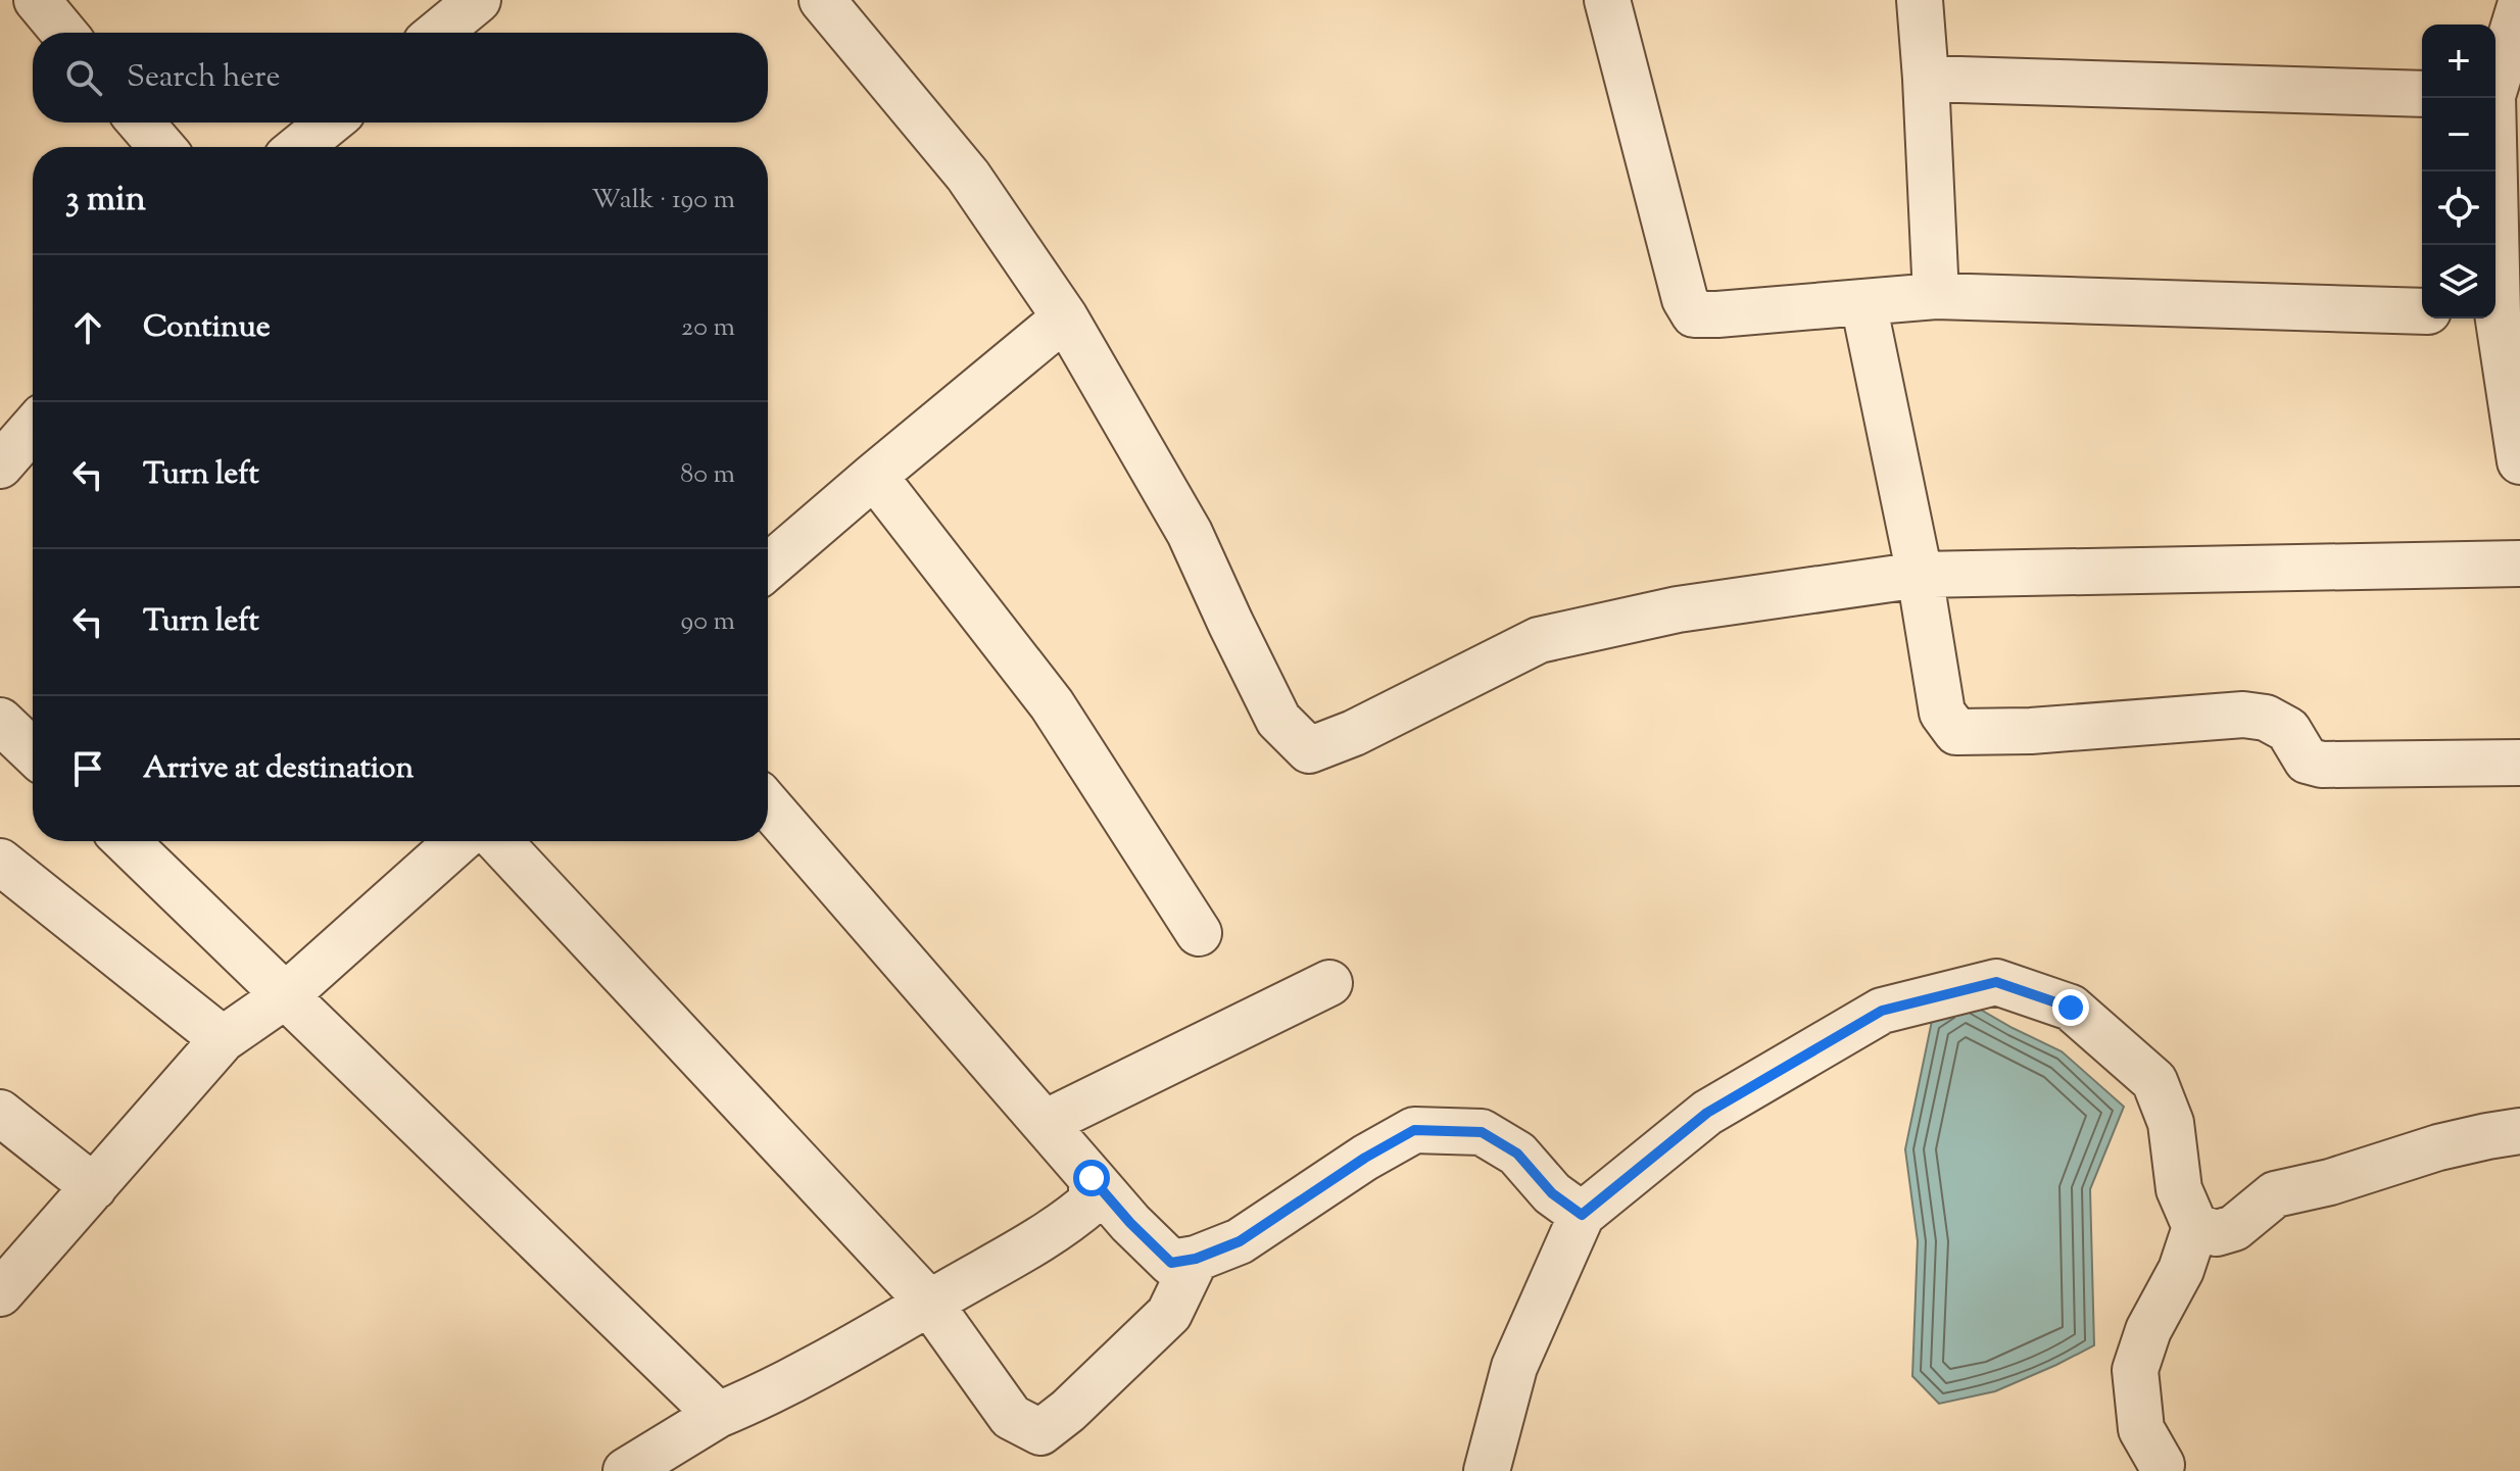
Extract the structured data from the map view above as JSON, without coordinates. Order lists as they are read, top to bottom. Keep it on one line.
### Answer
{"page":{"map_buttons":["+","−"],"search":"Search here","heading":["3 min","Walk · 190 m"],"list":[["Continue","20 m"],["Turn left","80 m"],["Turn left","90 m"],"Arrive at destination"]}}
